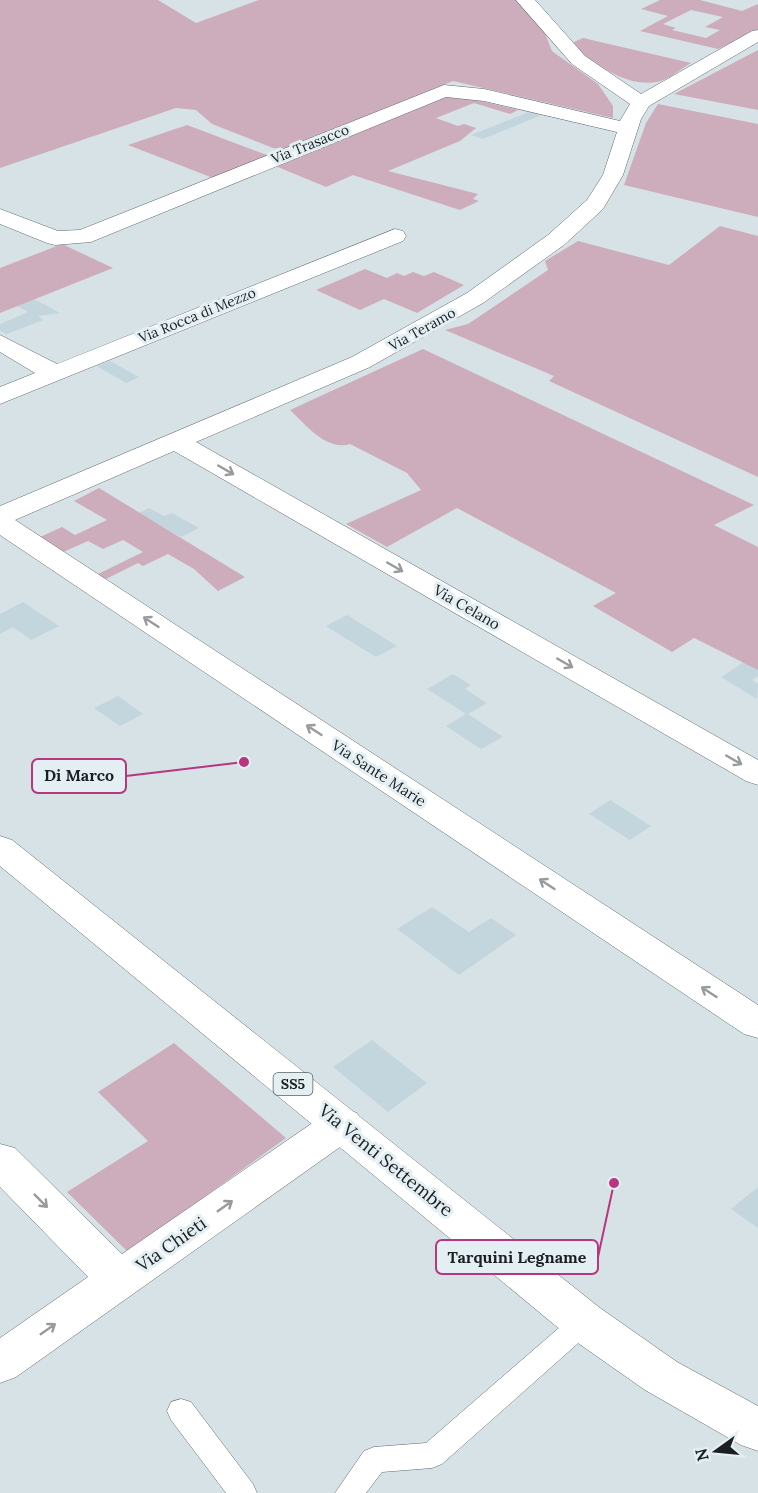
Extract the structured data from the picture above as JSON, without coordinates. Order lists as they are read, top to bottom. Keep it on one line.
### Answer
{"streets":{"street":["Via Trasacco","Via Rocca di Mezzo","Via Teramo","Via Celano","Via Sante Marie","SS5","Via Venti Settembre","Via Chieti"]},"crossings":[["Via Trasacco","Via Teramo"],["Via Teramo","Via Celano"],["Via Venti Settembre","Via Chieti"]],"one_way":["Via Celano","Via Sante Marie","Via Chieti"],"places":["Di Marco","Tarquini Legname"],"north":"left"}
